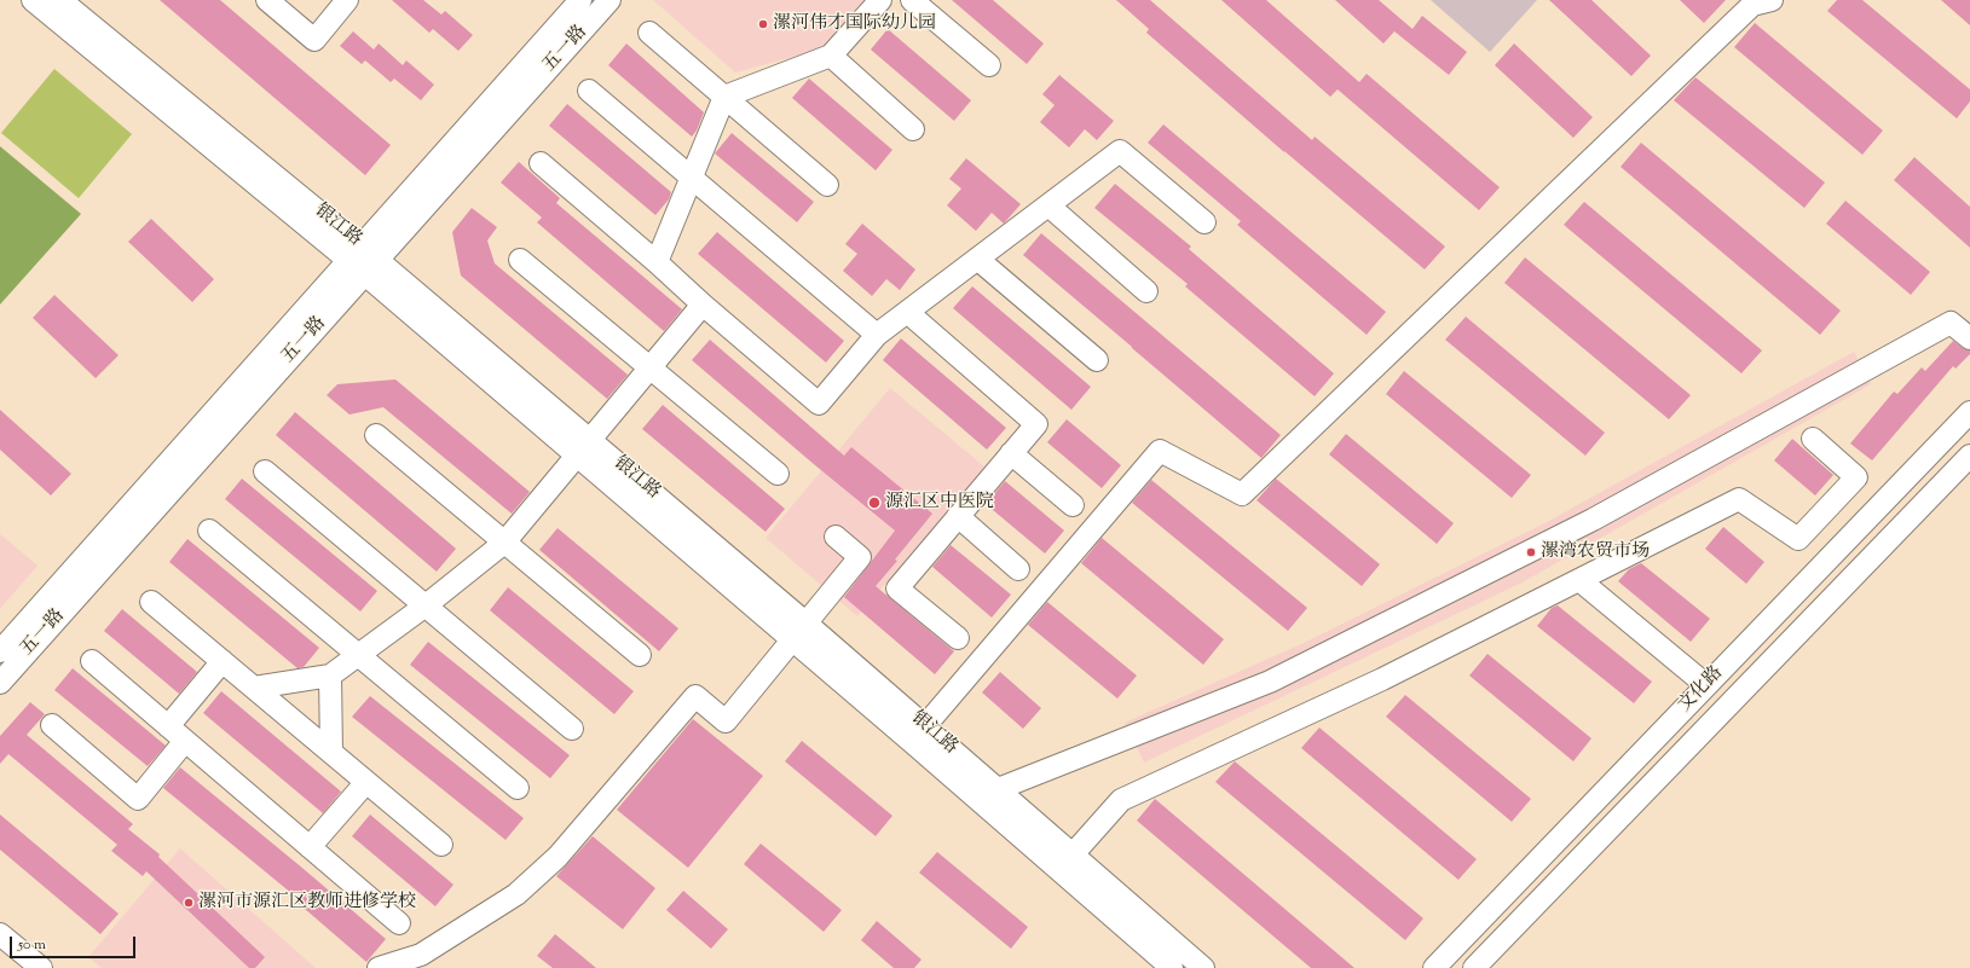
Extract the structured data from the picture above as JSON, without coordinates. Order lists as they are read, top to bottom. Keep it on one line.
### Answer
{"streets":{"street":["五一路","银江路","文化路"]},"crossings":[["五一路","银江路"]],"places":["漯河伟才国际幼儿园","源汇区中医院","漯湾农贸市场","漯河市源汇区教师进修学校"],"scale_bar":"50 m"}
